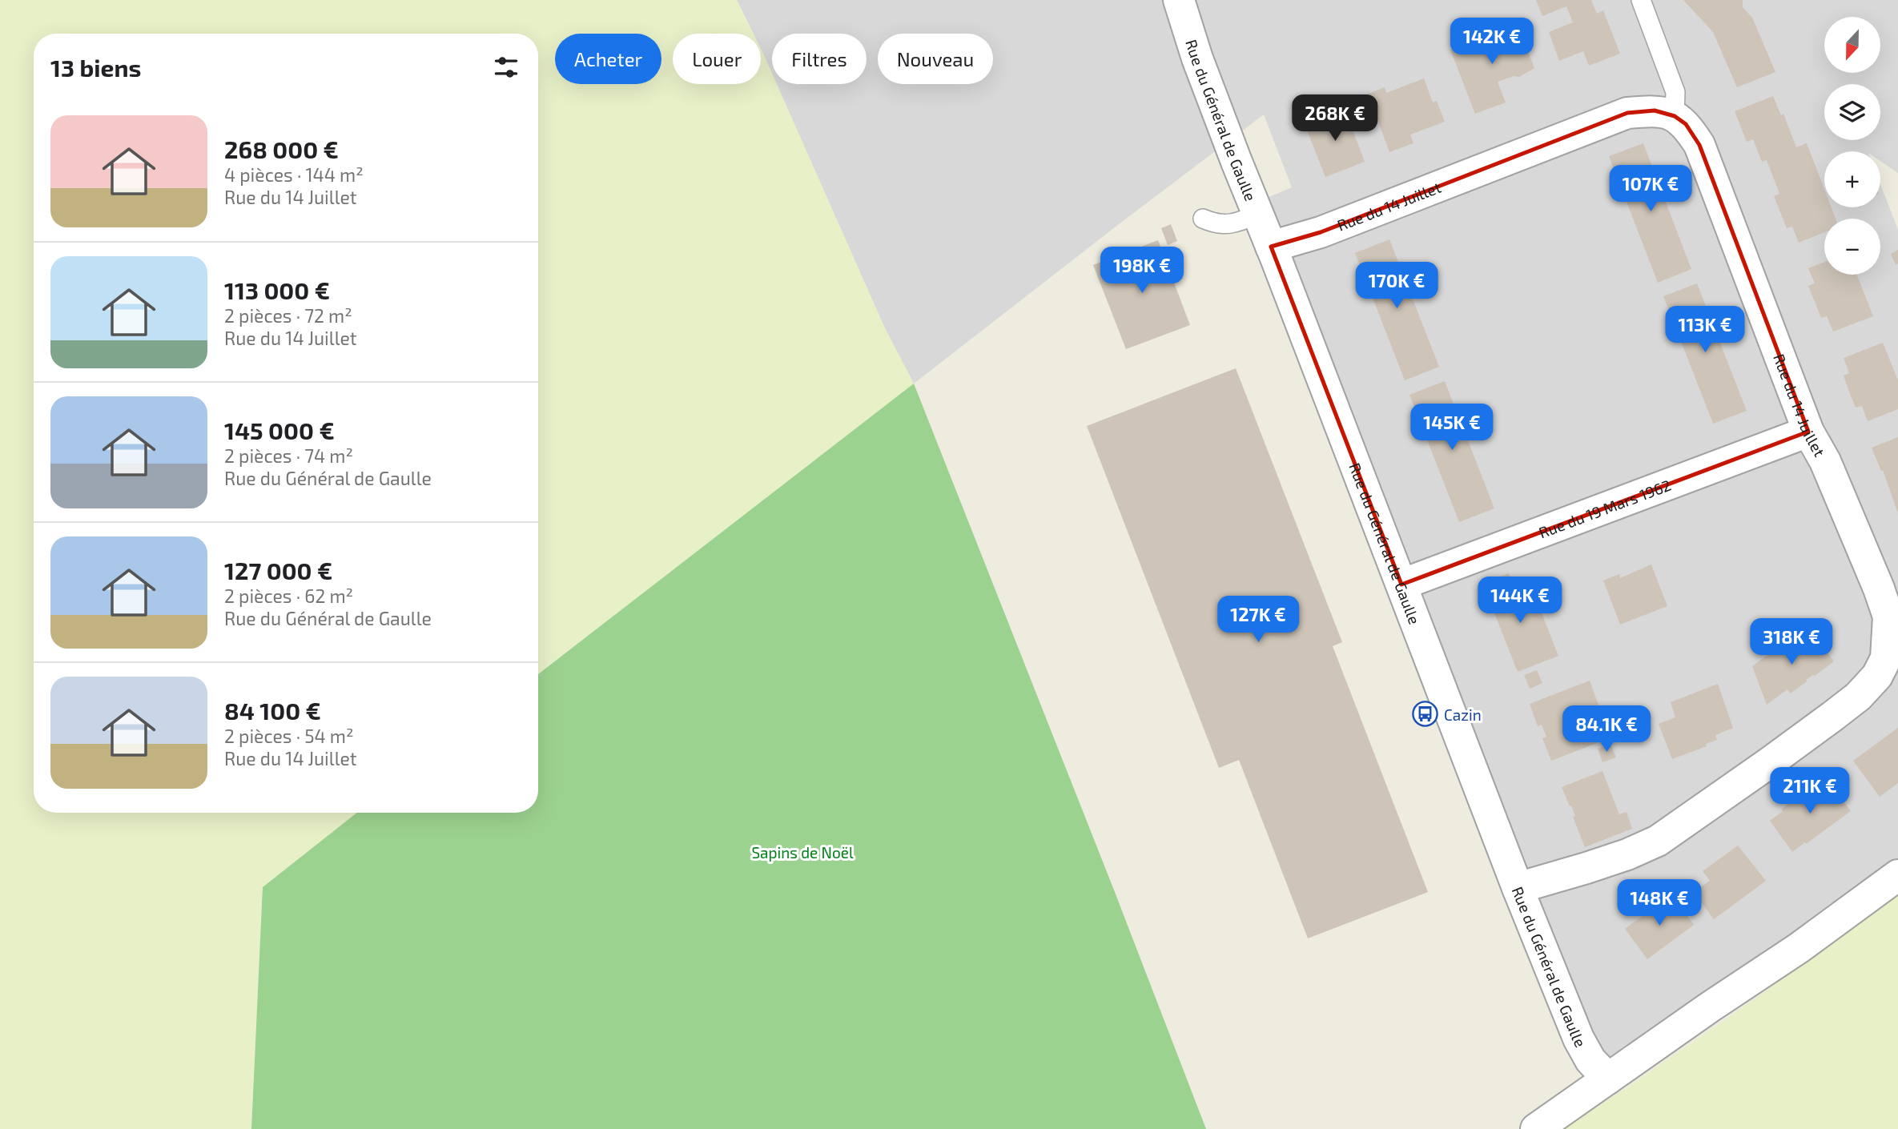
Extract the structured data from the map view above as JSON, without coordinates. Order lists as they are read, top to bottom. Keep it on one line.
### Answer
{"streets":{"street":["Rue du Général de Gaulle","Rue du 14 Juillet","Rue du 19 Mars 1962"]},"crossings":[["Rue du Général de Gaulle","Rue du 14 Juillet"],["Rue du Général de Gaulle","Rue du 19 Mars 1962"],["Rue du 14 Juillet","Rue du 19 Mars 1962"]],"parks":["Sapins de Noël"],"places":{"bus stop":["Cazin"]},"north":"bottom","page":{"map_buttons":["+","−"],"price":["142K €","268K €","107K €","198K €","170K €","113K €","145K €","144K €","127K €","318K €","84.1K €","211K €","148K €"],"chip":["Acheter","Louer","Filtres","Nouveau"],"heading":"13 biens","list":[{"name":"268 000 €","note":"4 pièces · 144 m² · Rue du 14 Juillet"},{"name":"113 000 €","note":"2 pièces · 72 m² · Rue du 14 Juillet"},{"name":"145 000 €","note":"2 pièces · 74 m² · Rue du Général de Gaulle"},{"name":"127 000 €","note":"2 pièces · 62 m² · Rue du Général de Gaulle"},{"name":"84 100 €","note":"2 pièces · 54 m² · Rue du 14 Juillet"}]}}
